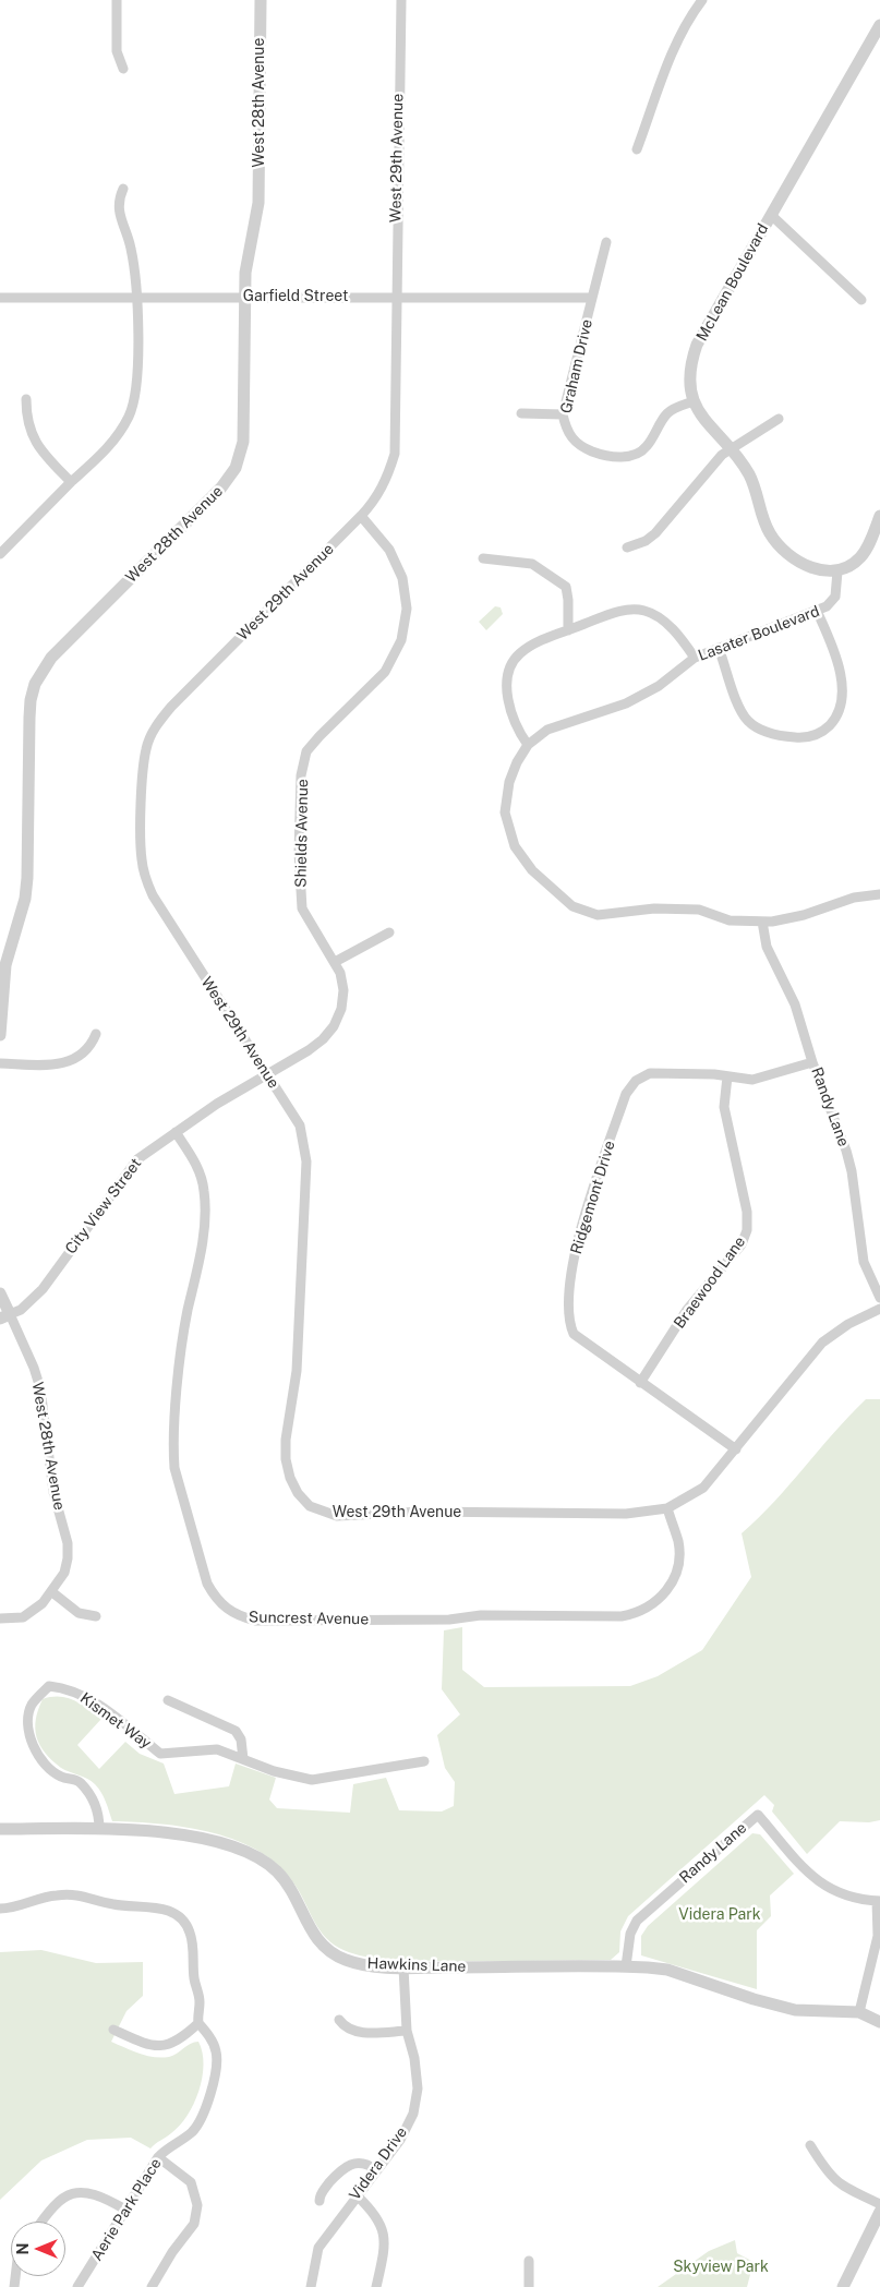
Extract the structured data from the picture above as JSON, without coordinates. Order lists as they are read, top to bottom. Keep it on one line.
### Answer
{"streets":{"street":["West 28th Avenue","West 29th Avenue","McLean Boulevard","Garfield Street","Graham Drive","Lasater Boulevard","Shields Avenue","Randy Lane","Ridgemont Drive","City View Street","Braewood Lane","Suncrest Avenue","Kismet Way","Hawkins Lane","Videra Drive","Aerie Park Place"]},"crossings":[["West 28th Avenue","Garfield Street"],["West 28th Avenue","City View Street"],["West 29th Avenue","Garfield Street"],["West 29th Avenue","Shields Avenue"],["West 29th Avenue","Ridgemont Drive"],["West 29th Avenue","Suncrest Avenue"],["McLean Boulevard","Graham Drive"],["McLean Boulevard","Lasater Boulevard"],["Garfield Street","Graham Drive"],["Lasater Boulevard","Randy Lane"],["Shields Avenue","City View Street"],["Randy Lane","Ridgemont Drive"],["Randy Lane","Hawkins Lane"],["Ridgemont Drive","Braewood Lane"],["City View Street","Suncrest Avenue"],["Kismet Way","Hawkins Lane"],["Hawkins Lane","Videra Drive"]],"parks":["Videra Park","Skyview Park"],"north":"left"}
